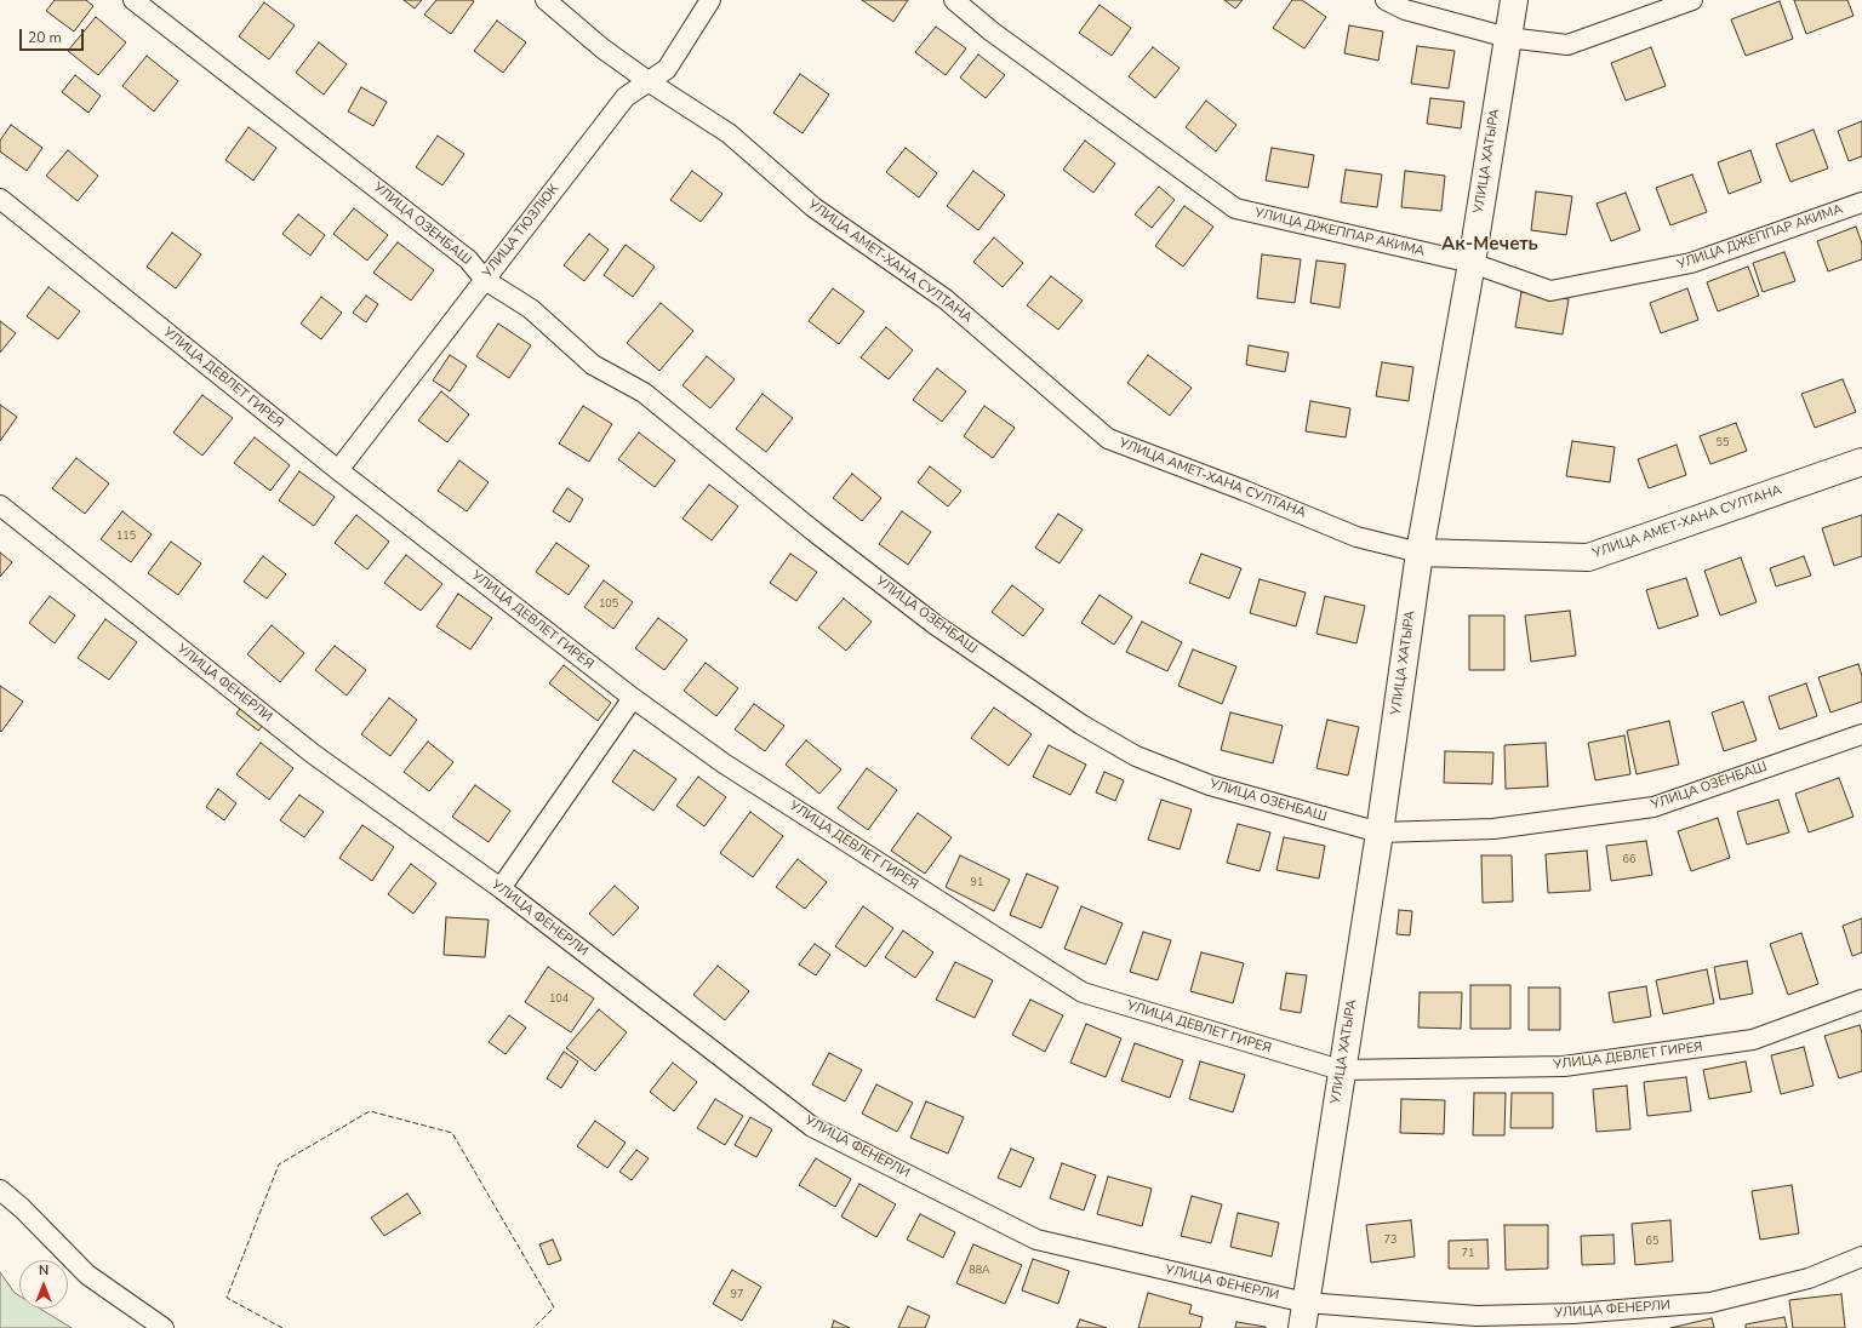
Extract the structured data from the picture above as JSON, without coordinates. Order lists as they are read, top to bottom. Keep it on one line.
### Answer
{"streets":{"street":["УЛИЦА ХАТЫРА","УЛИЦА ОЗЕНБАШ","УЛИЦА ТЮЗЛЮК","УЛИЦА ДЖЕППАР АКИМА","УЛИЦА АМЕТ-ХАНА СУЛТАНА","УЛИЦА ДЕВЛЕТ ГИРЕЯ","УЛИЦА ФЕНЕРЛИ"]},"crossings":[["УЛИЦА ХАТЫРА","УЛИЦА ОЗЕНБАШ"],["УЛИЦА ХАТЫРА","УЛИЦА ДЖЕППАР АКИМА"],["УЛИЦА ХАТЫРА","УЛИЦА АМЕТ-ХАНА СУЛТАНА"],["УЛИЦА ХАТЫРА","УЛИЦА ДЕВЛЕТ ГИРЕЯ"],["УЛИЦА ХАТЫРА","УЛИЦА ФЕНЕРЛИ"],["УЛИЦА ОЗЕНБАШ","УЛИЦА ТЮЗЛЮК"],["УЛИЦА ТЮЗЛЮК","УЛИЦА АМЕТ-ХАНА СУЛТАНА"],["УЛИЦА ТЮЗЛЮК","УЛИЦА ДЕВЛЕТ ГИРЕЯ"]],"districts":["Ак-Мечеть"],"house_numbers":["55","115","105","66","91","104","73","65","71","88А","97"],"scale_bar":"20 m","north":"top"}
